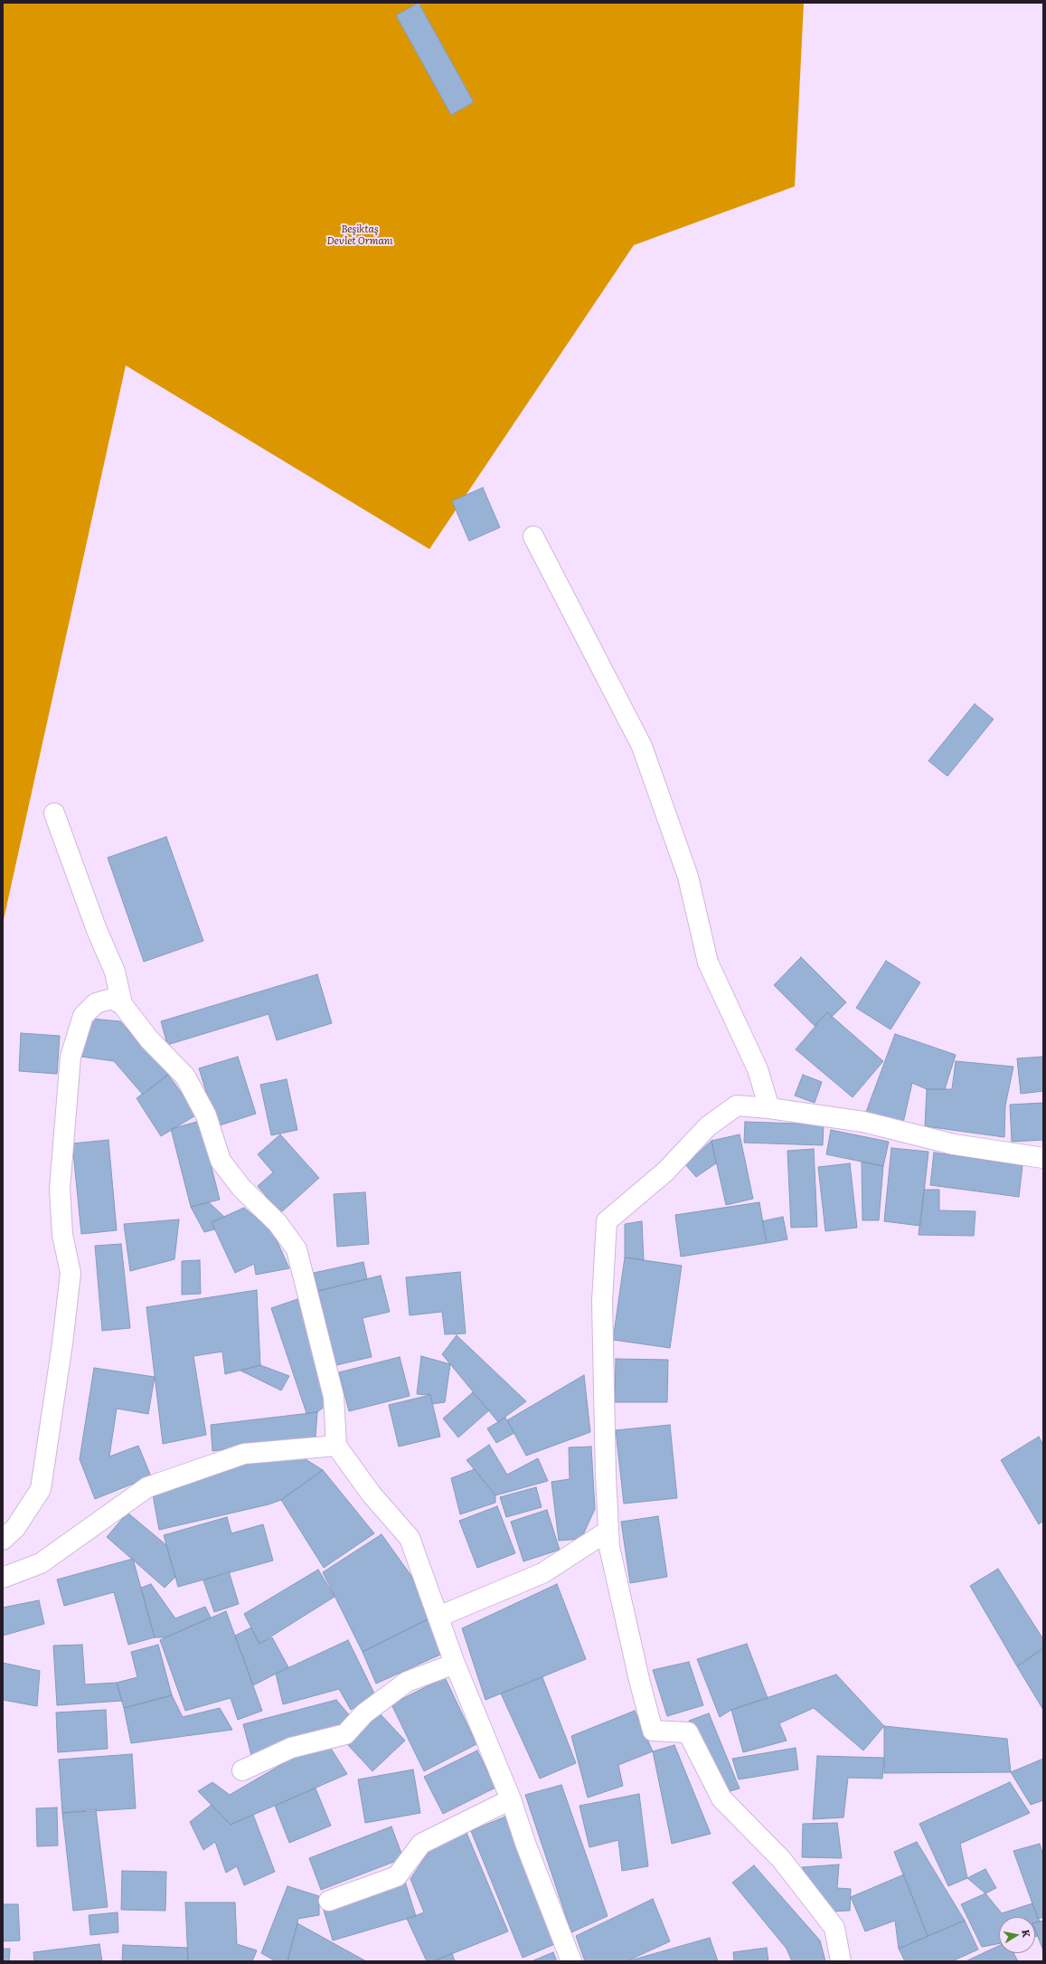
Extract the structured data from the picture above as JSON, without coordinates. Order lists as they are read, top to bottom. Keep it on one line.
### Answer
{"parks":["Beşiktaş Devlet Ormanı"],"north":"right"}
